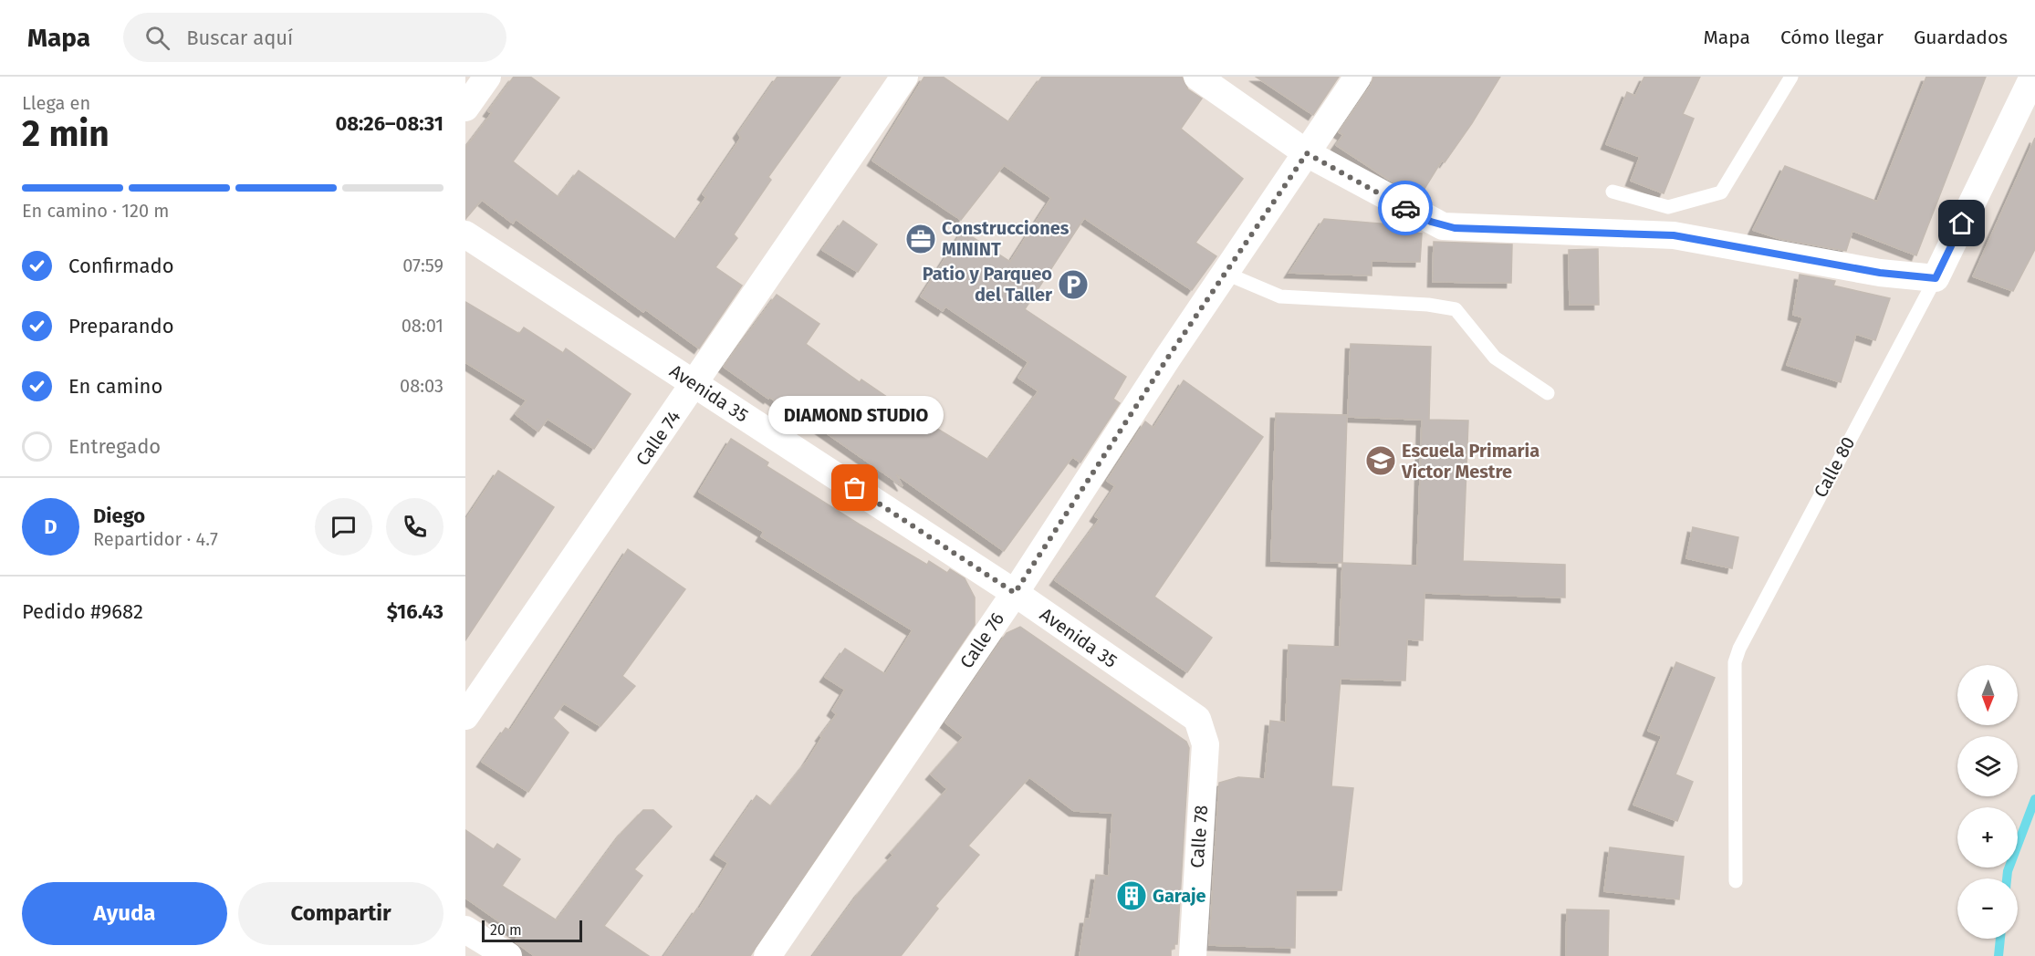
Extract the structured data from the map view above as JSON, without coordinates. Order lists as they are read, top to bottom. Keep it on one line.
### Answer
{"streets":{"street":["Avenida 35","Calle 74","Calle 80","Calle 76","Calle 78"]},"crossings":[["Avenida 35","Calle 74"],["Avenida 35","Calle 76"],["Avenida 35","Calle 78"]],"places":{"office":["Construcciones MININT"],"parking":["Patio y Parqueo del Taller"],"school or university":["Escuela Primaria Victor Mestre"],"other":["DIAMOND STUDIO"],"building":["Garaje"]},"scale_bar":"20 m","north":"bottom","page":{"header":"Mapa","search":"Buscar aquí","nav":["Mapa","Cómo llegar","Guardados"],"heading":["2 min","Llega en","08:26–08:31"],"panel":["Diego","Repartidor · 4.7","Pedido #9682","$16.43"],"bar":"En camino · 120 m","list":[["Confirmado","07:59"],["Preparando","08:01"],["En camino","08:03"],"Entregado"],"bubble":"DIAMOND STUDIO","round":"D","map_buttons":["+","−"],"buttons":["Ayuda","Compartir"],"scale":"20 m"}}
